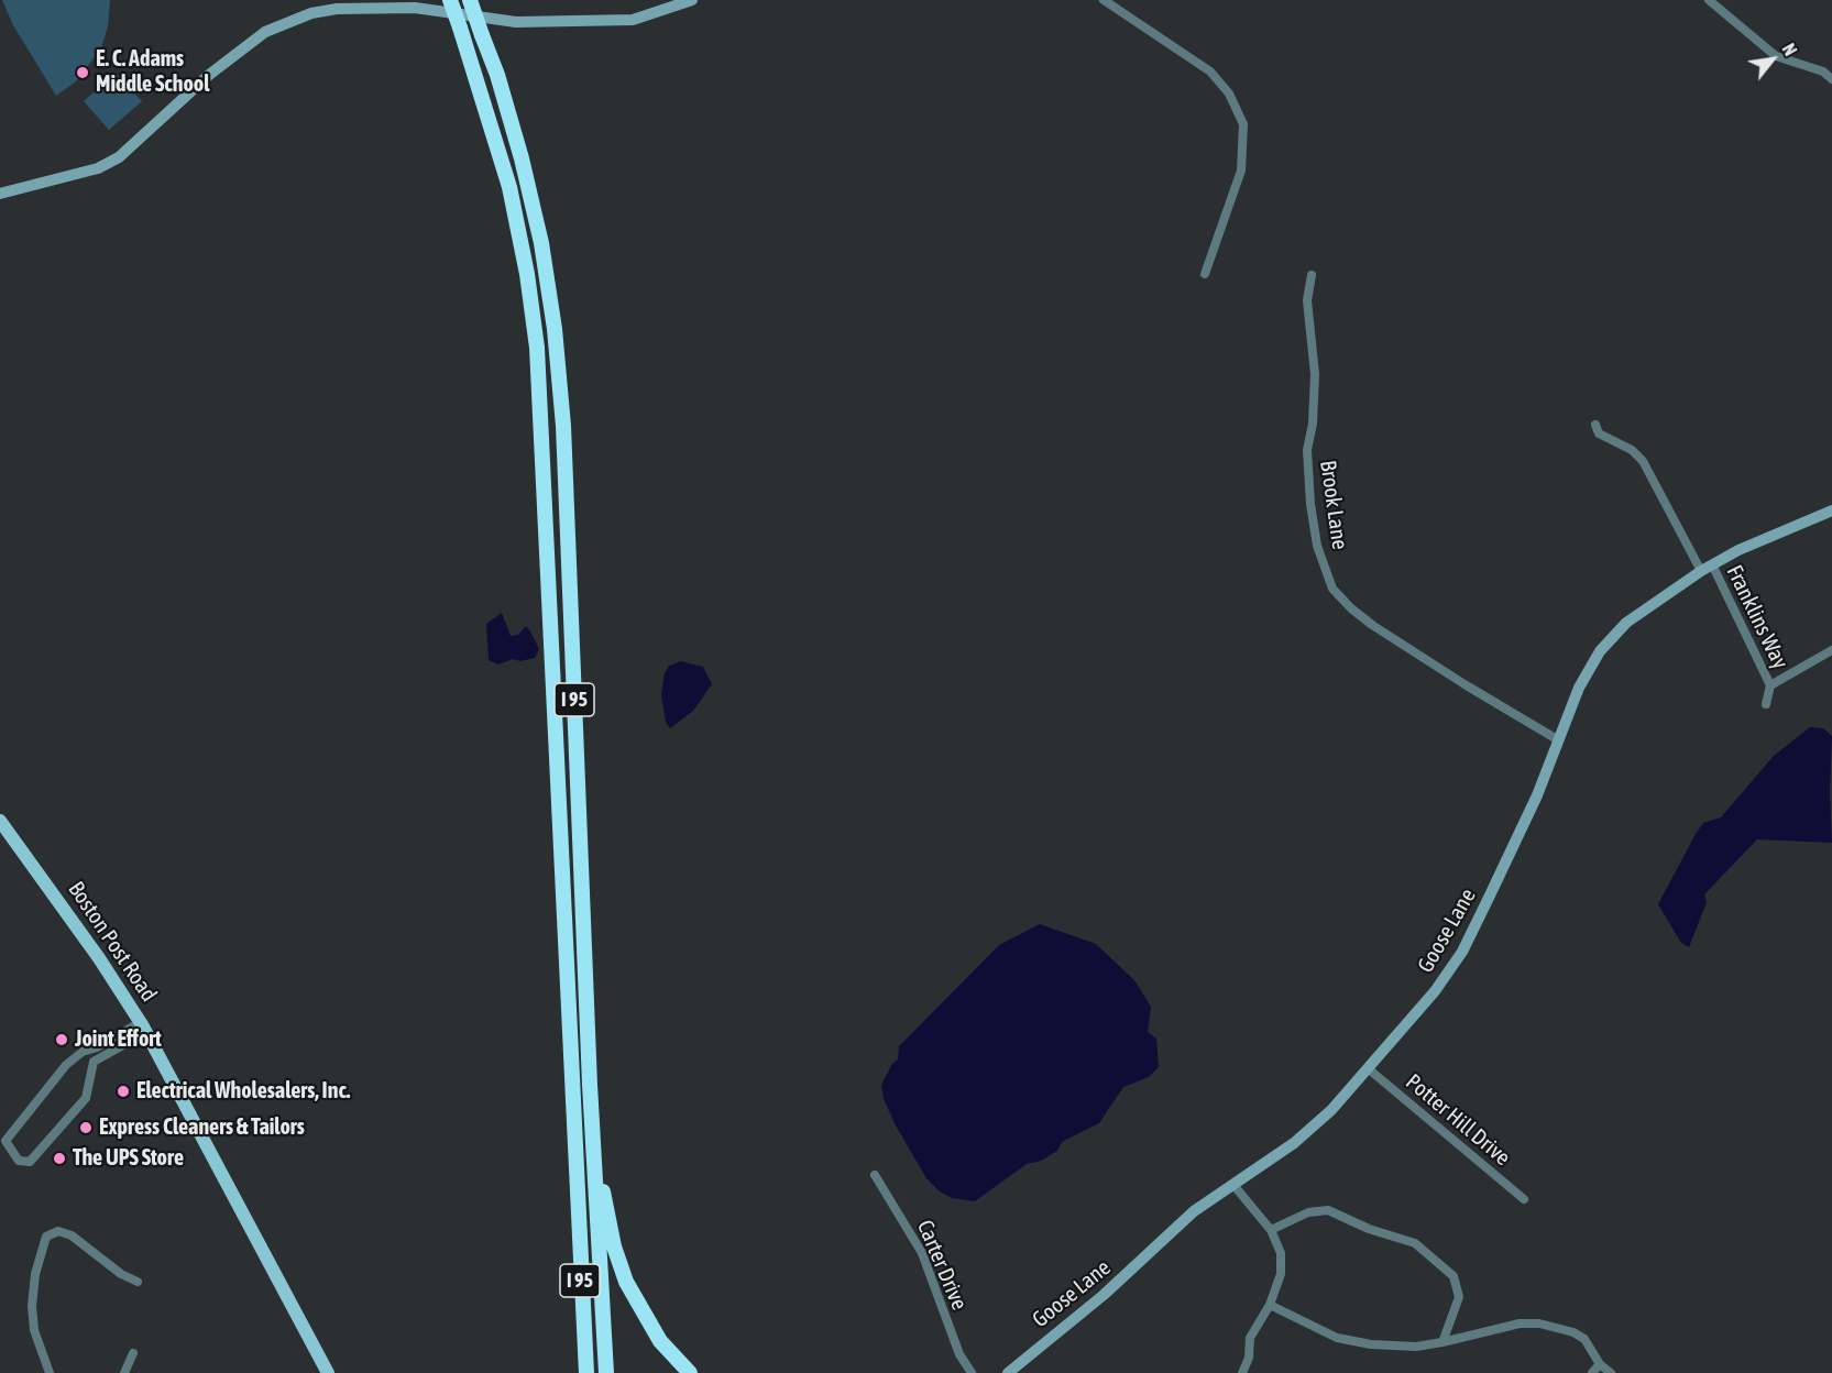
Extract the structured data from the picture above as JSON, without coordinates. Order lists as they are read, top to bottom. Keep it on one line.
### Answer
{"streets":{"highway":["I 95"],"main road":["Boston Post Road"],"street":["Brook Lane","Franklins Way","Goose Lane","Potter Hill Drive","Carter Drive"]},"crossings":[["Brook Lane","Goose Lane"],["Franklins Way","Goose Lane"],["Goose Lane","Potter Hill Drive"]],"places":["E. C. Adams Middle School","Joint Effort","Electrical Wholesalers, Inc.","Express Cleaners & Tailors","The UPS Store"],"north":"top right"}
